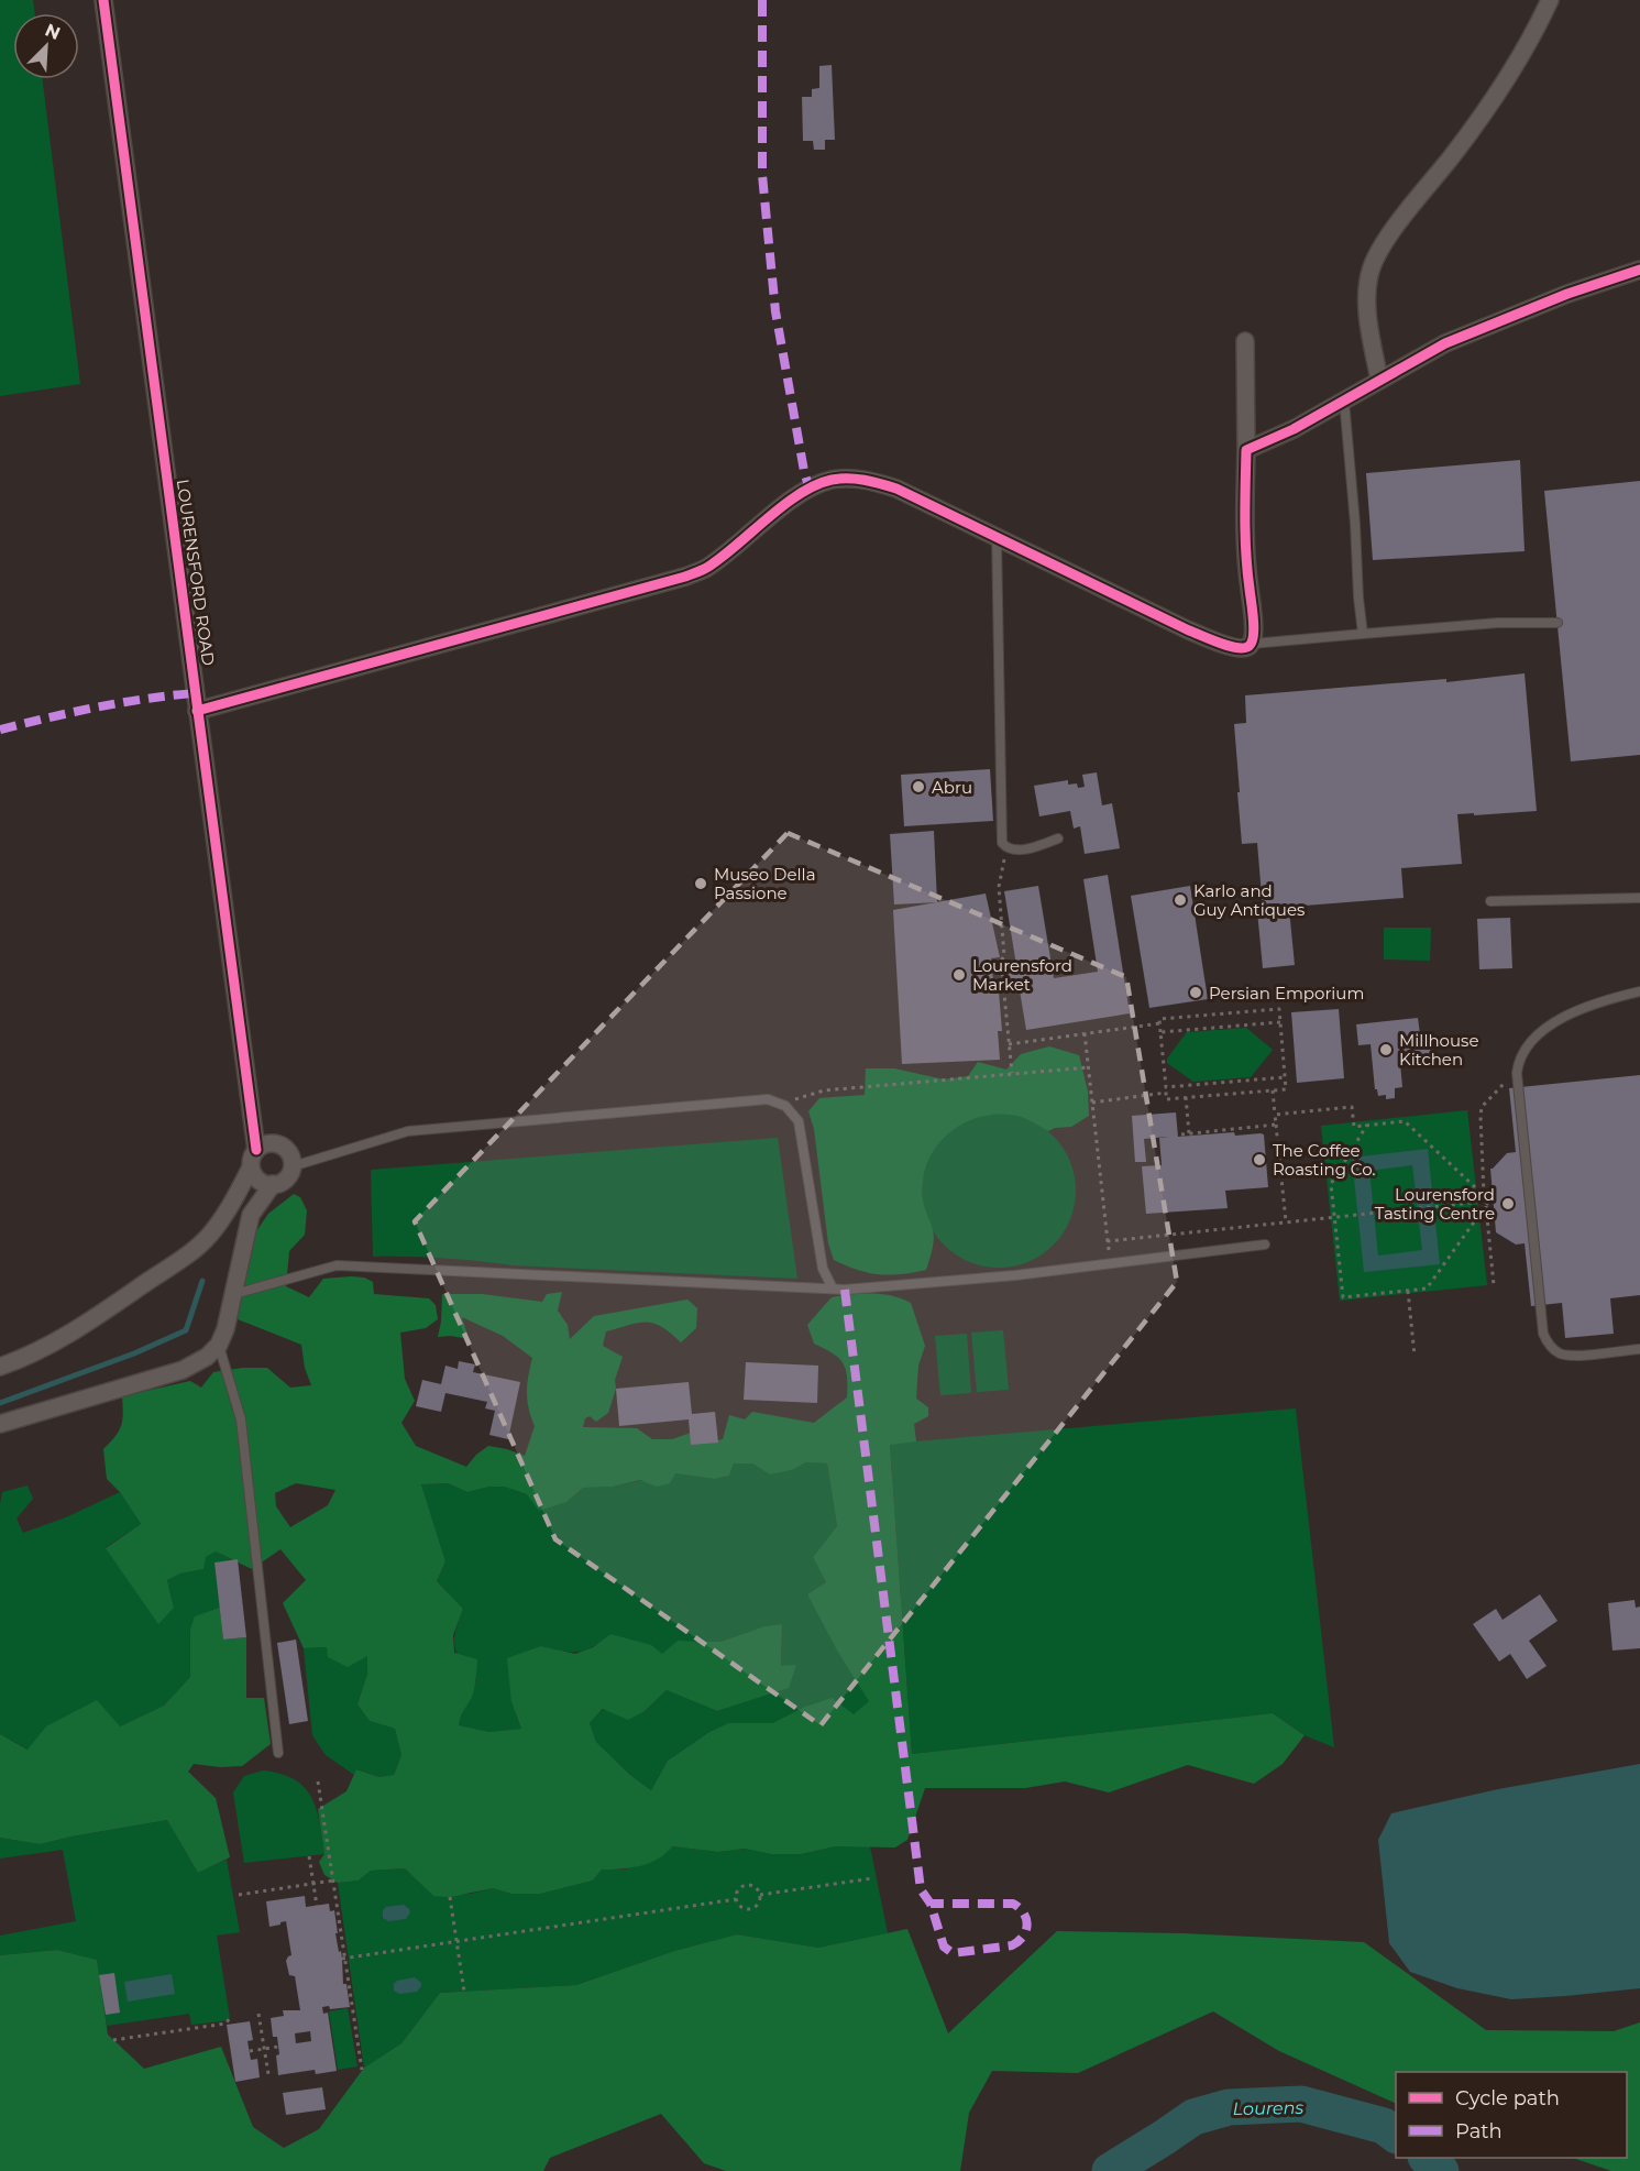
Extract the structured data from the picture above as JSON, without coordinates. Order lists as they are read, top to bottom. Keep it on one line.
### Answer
{"streets":{"street":["LOURENSFORD ROAD"]},"water":["Lourens"],"places":["Abru","Museo Della Passione","Karlo and Guy Antiques","Lourensford Market","Persian Emporium","Millhouse Kitchen","The Coffee Roasting Co.","Lourensford Tasting Centre"],"legend":["Cycle path","Path"],"north":"top right"}
